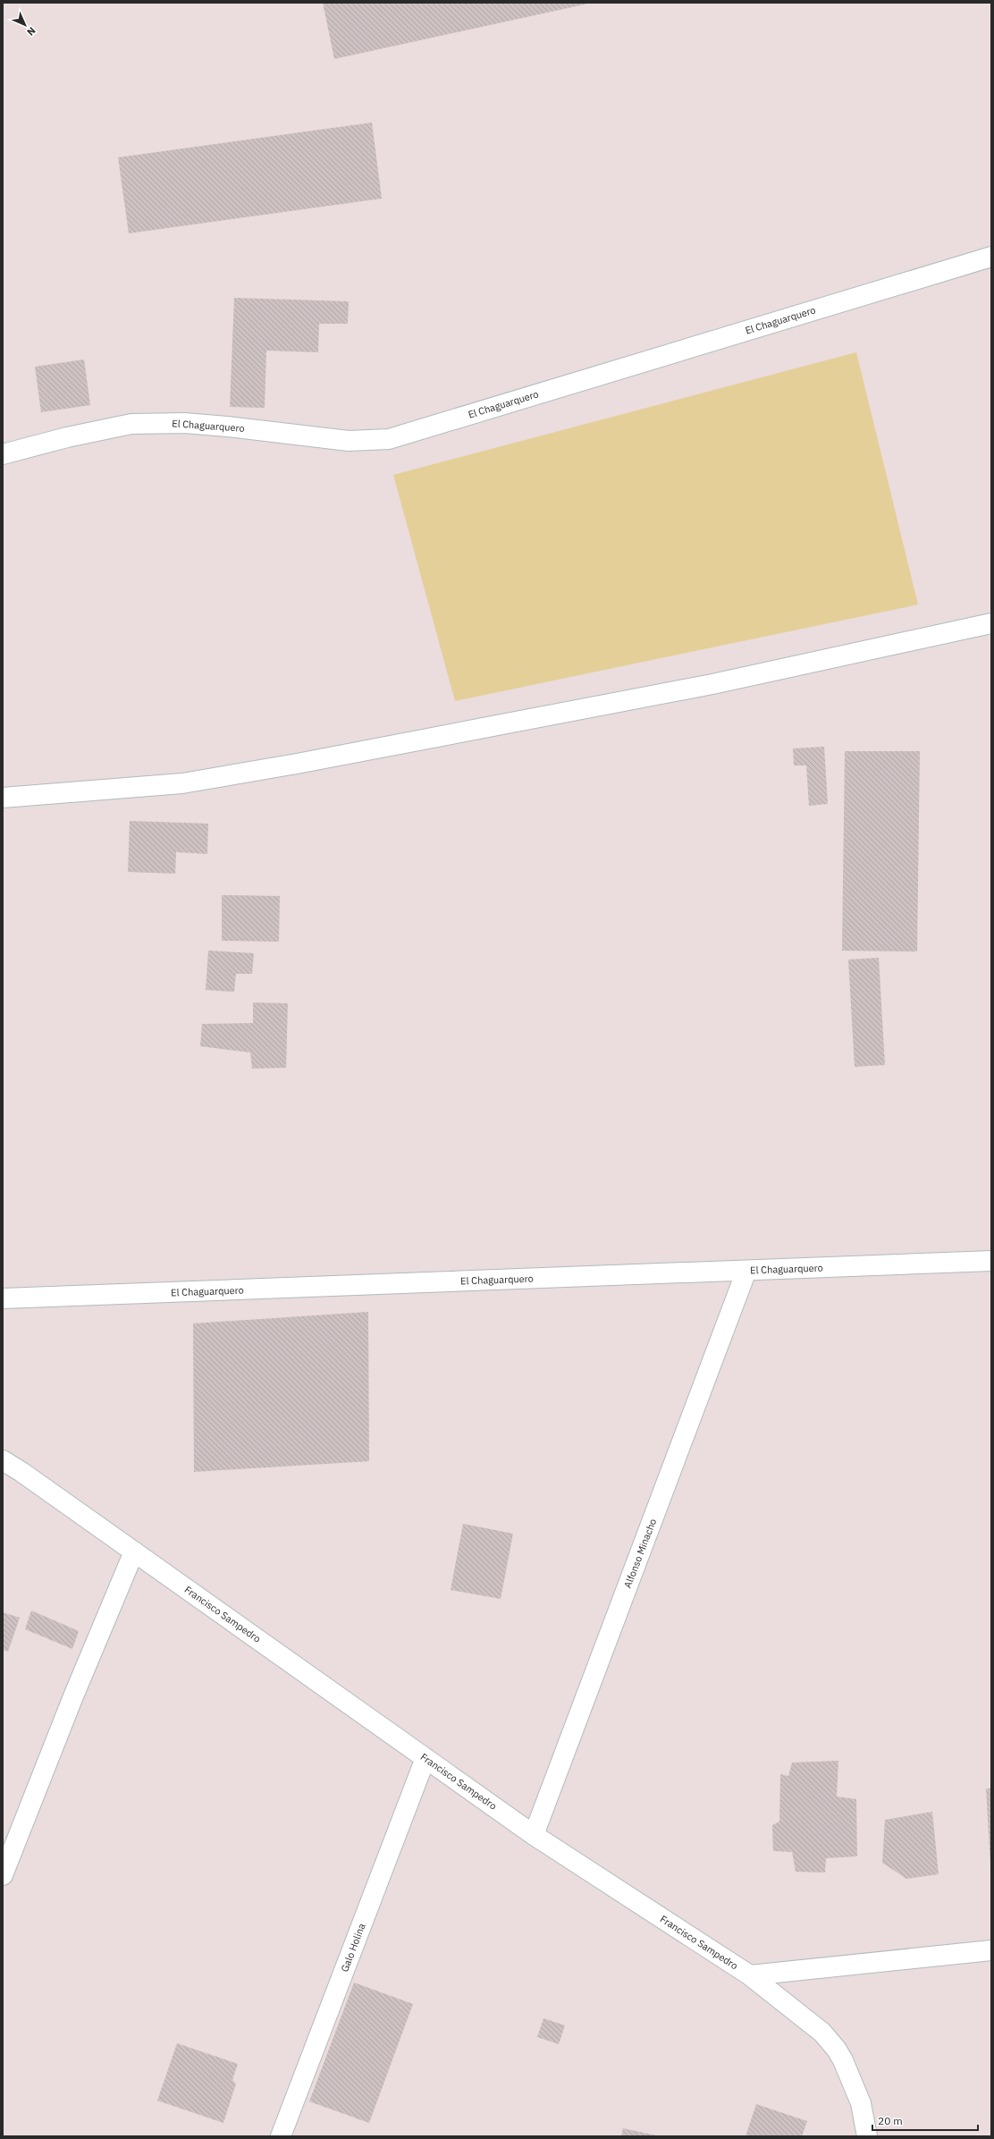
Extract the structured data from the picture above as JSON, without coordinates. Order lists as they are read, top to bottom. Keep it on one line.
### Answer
{"streets":{"street":["El Chaguarquero","Alfonso Minacho","Francisco Sampedro","Galo Holina"]},"crossings":[["El Chaguarquero","Alfonso Minacho"],["Alfonso Minacho","Francisco Sampedro"],["Francisco Sampedro","Galo Holina"]],"scale_bar":"20 m","north":"bottom right"}
